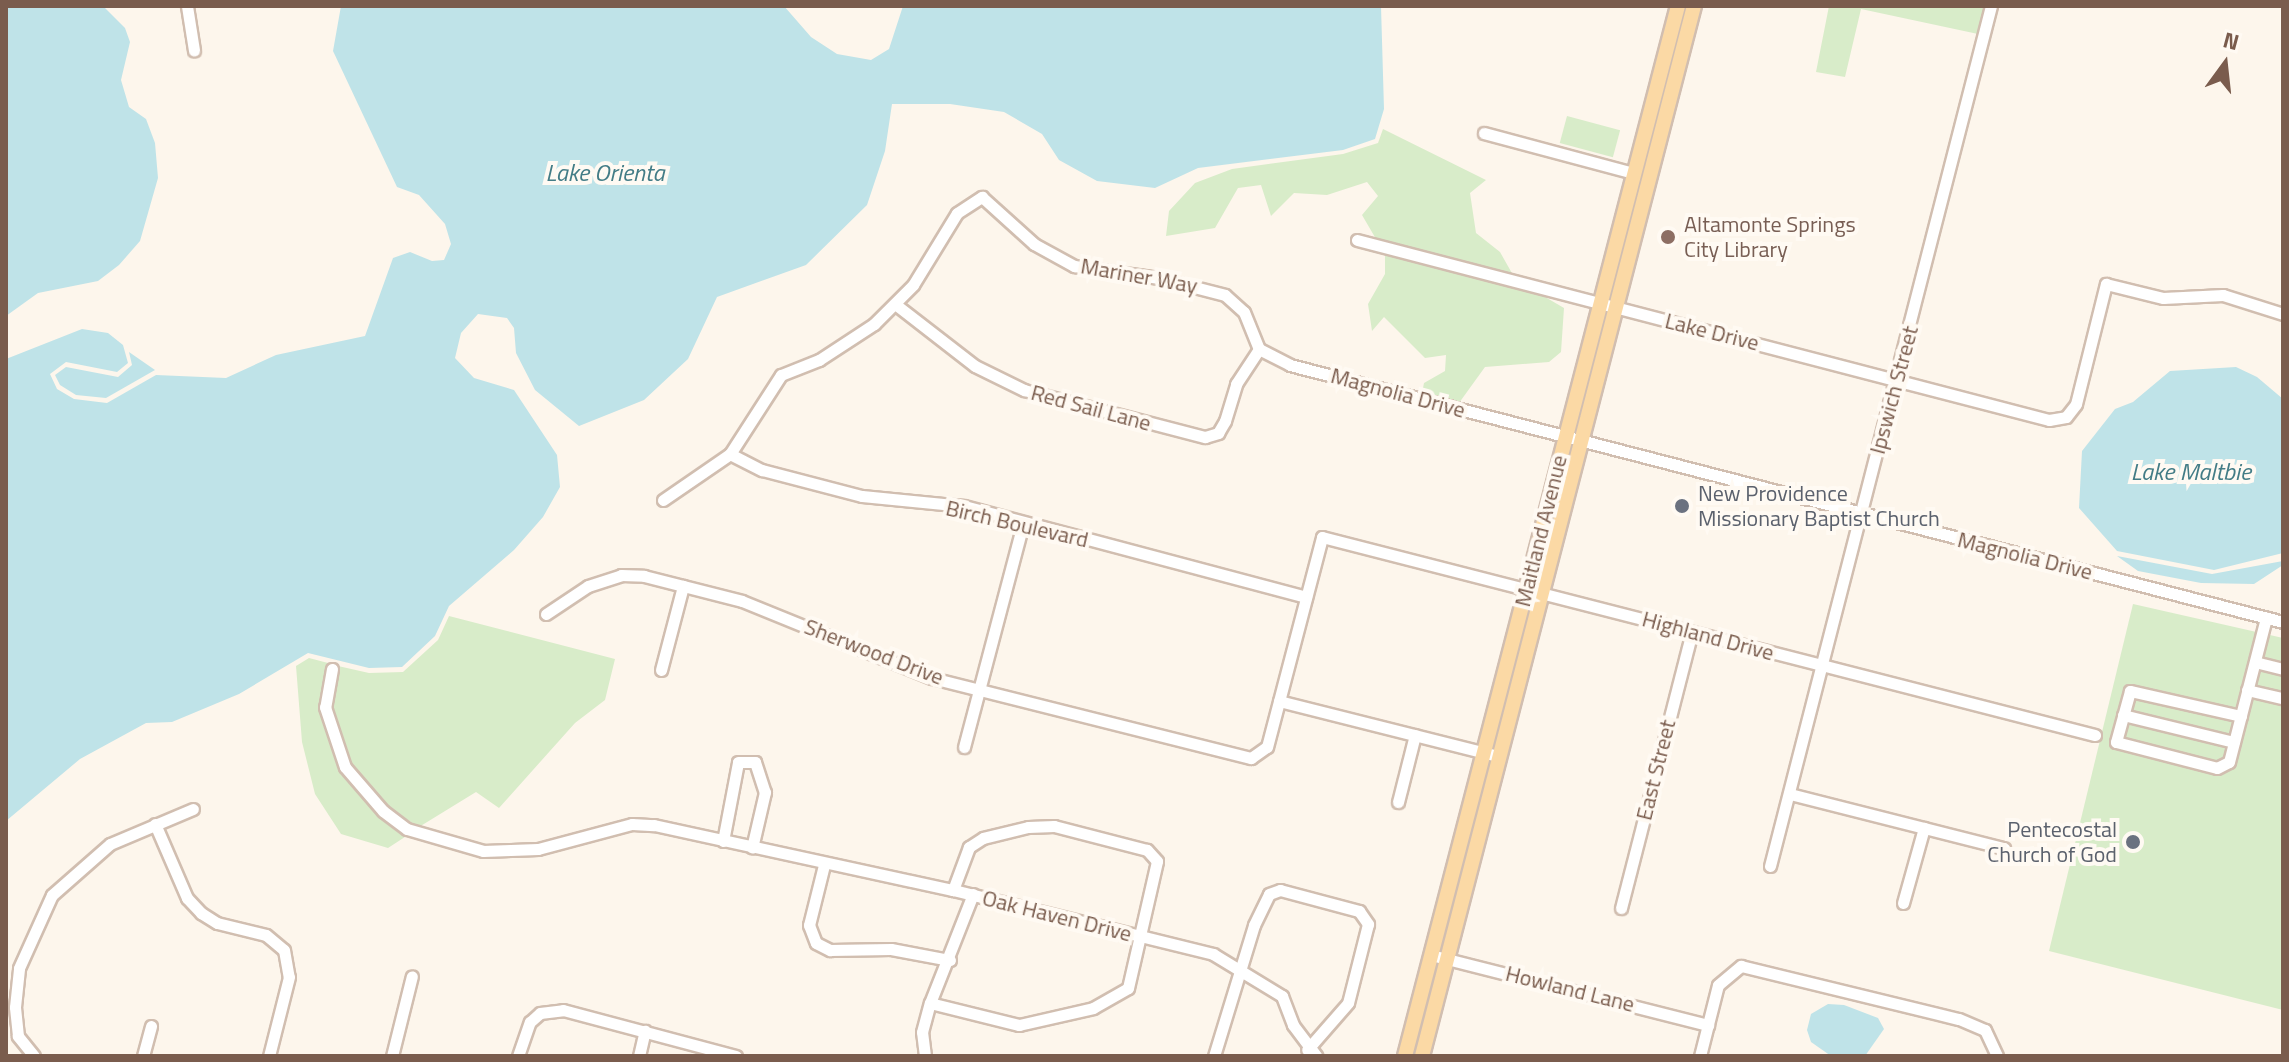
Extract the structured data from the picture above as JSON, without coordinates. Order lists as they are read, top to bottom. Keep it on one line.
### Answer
{"streets":{"main road":["Maitland Avenue"],"street":["Mariner Way","Lake Drive","Ipswich Street","Magnolia Drive","Red Sail Lane","Birch Boulevard","Highland Drive","Sherwood Drive","East Street","Oak Haven Drive","Howland Lane"]},"crossings":[["Mariner Way","Magnolia Drive"],["Mariner Way","Red Sail Lane"],["Mariner Way","Birch Boulevard"],["Lake Drive","Ipswich Street"],["Lake Drive","Maitland Avenue"],["Ipswich Street","Magnolia Drive"],["Ipswich Street","Highland Drive"],["Magnolia Drive","Red Sail Lane"],["Magnolia Drive","Maitland Avenue"],["Birch Boulevard","Highland Drive"],["Maitland Avenue","Highland Drive"],["Maitland Avenue","Howland Lane"],["Highland Drive","East Street"]],"water":["Lake Orienta","Lake Maltbie"],"places":["Altamonte Springs City Library","New Providence Missionary Baptist Church","Pentecostal Church of God"],"north":"top"}
